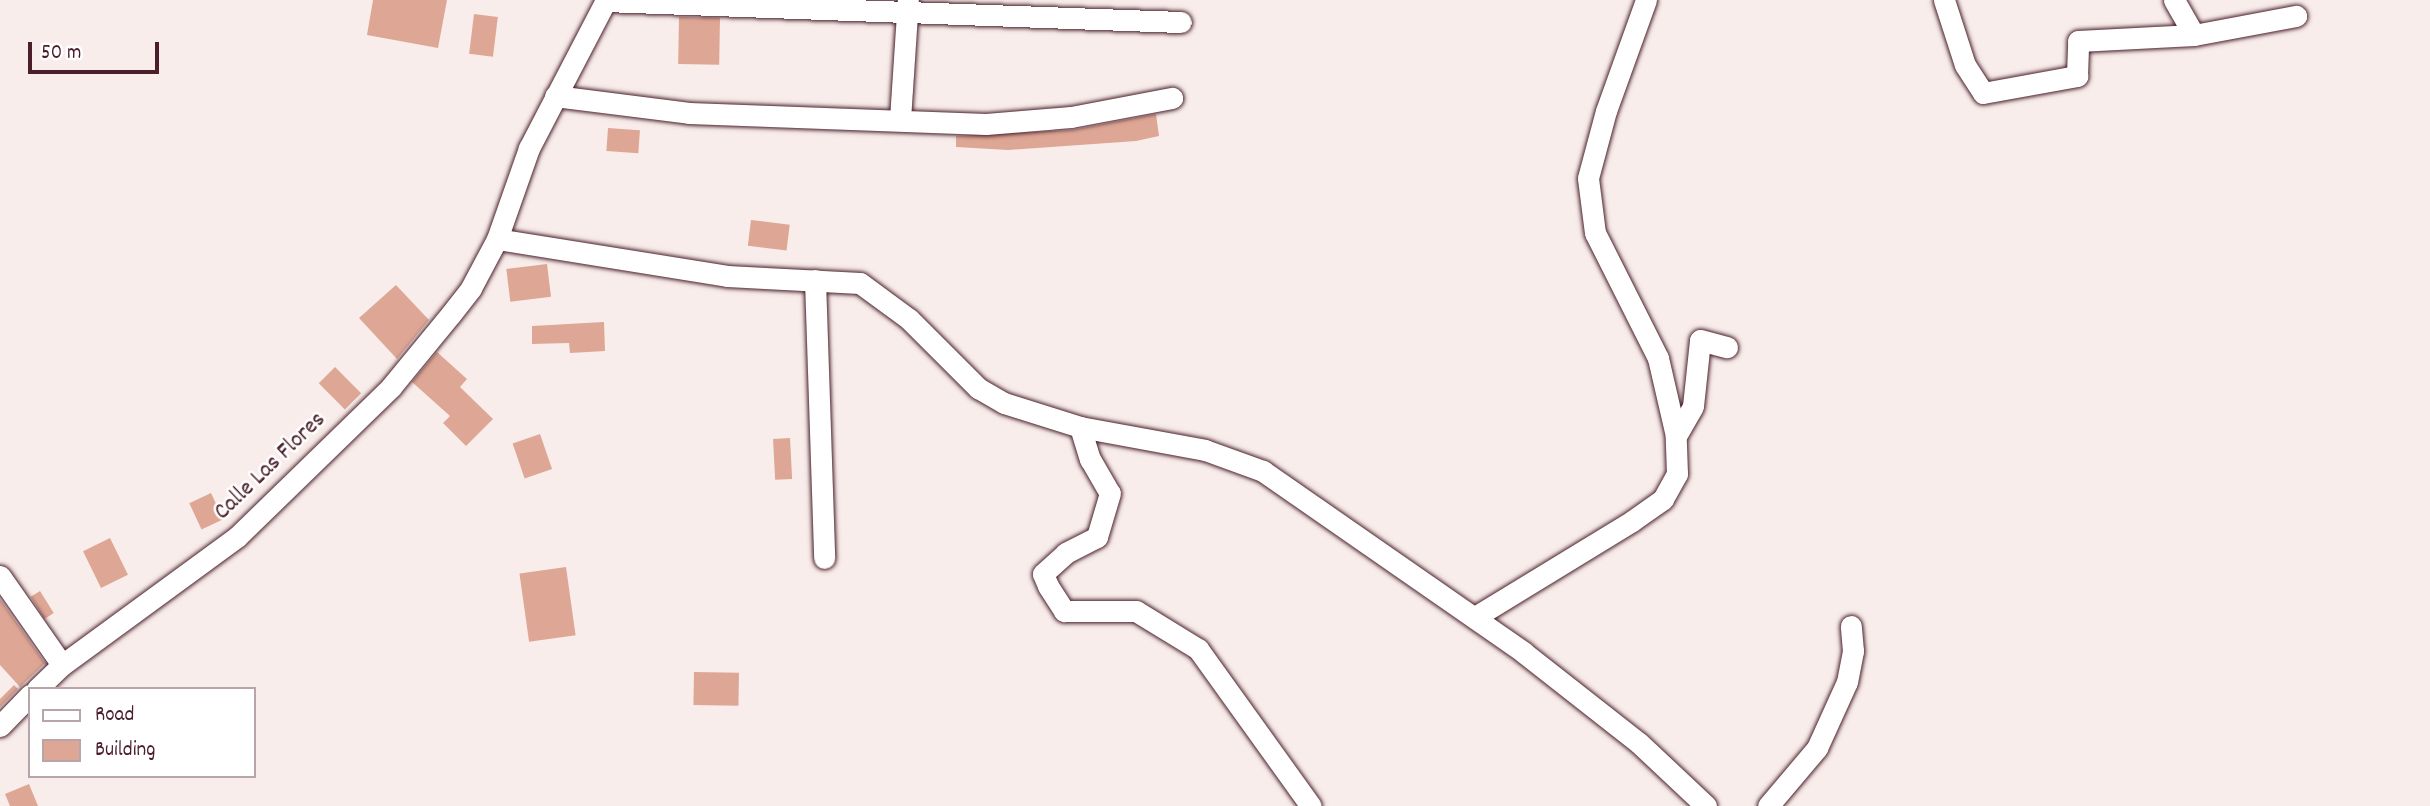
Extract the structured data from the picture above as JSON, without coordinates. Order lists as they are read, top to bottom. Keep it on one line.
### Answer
{"streets":{"street":["Calle Las Flores"]},"legend":["Road","Building"],"scale_bar":"50 m"}
